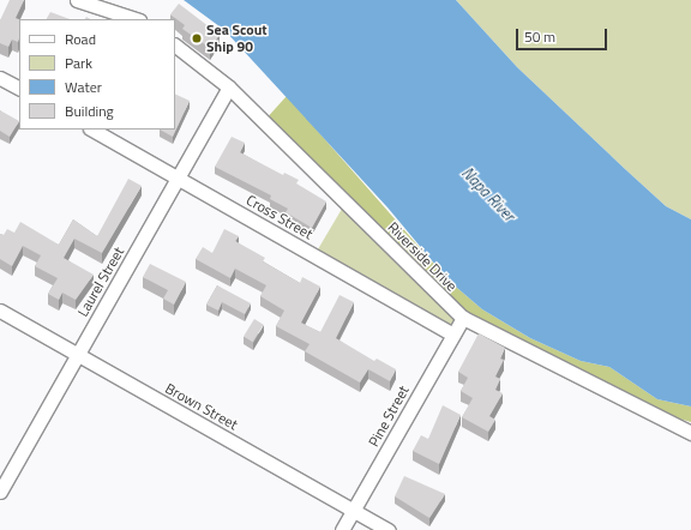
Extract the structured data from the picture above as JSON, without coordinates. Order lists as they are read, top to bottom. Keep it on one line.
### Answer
{"streets":{"street":["Cross Street","Riverside Drive","Laurel Street","Brown Street","Pine Street"]},"crossings":[["Cross Street","Laurel Street"],["Cross Street","Pine Street"],["Riverside Drive","Laurel Street"],["Riverside Drive","Pine Street"],["Laurel Street","Brown Street"],["Brown Street","Pine Street"]],"water":["Napa River"],"places":["Sea Scout Ship 90"],"legend":["Road","Park","Water","Building"],"scale_bar":"50 m"}
